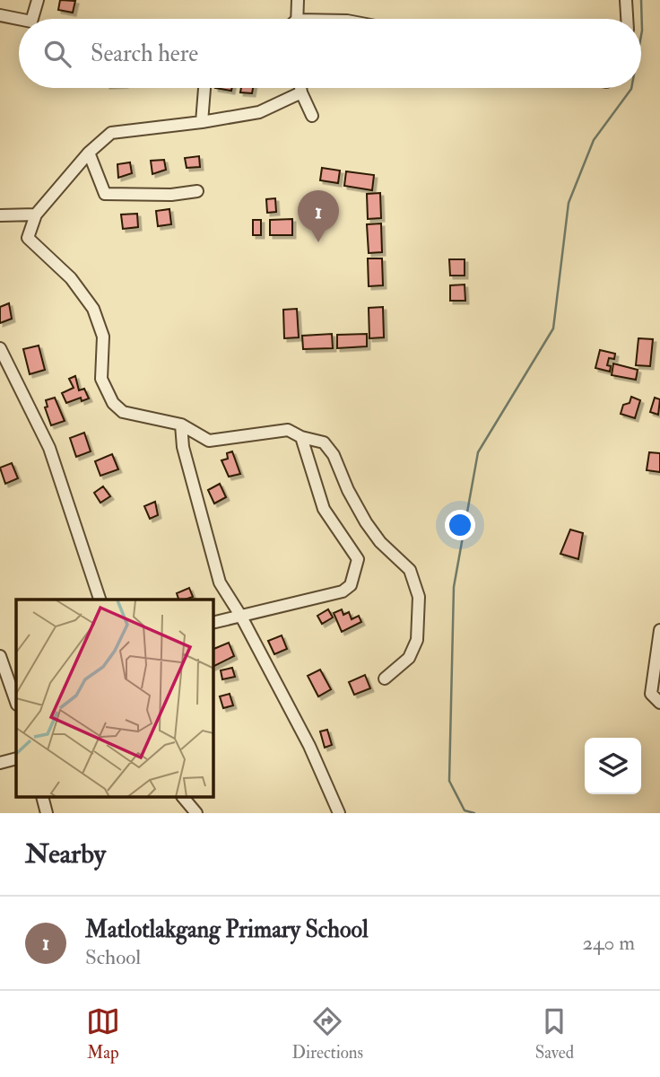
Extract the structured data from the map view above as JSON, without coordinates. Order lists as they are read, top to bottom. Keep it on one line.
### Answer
{"page":{"search":"Search here","pins":"1","heading":"Nearby","list":[{"mark":"1","name":"Matlotlakgang Primary School","note":"School","value":"240 m"}],"nav":["Map","Directions","Saved"]}}
